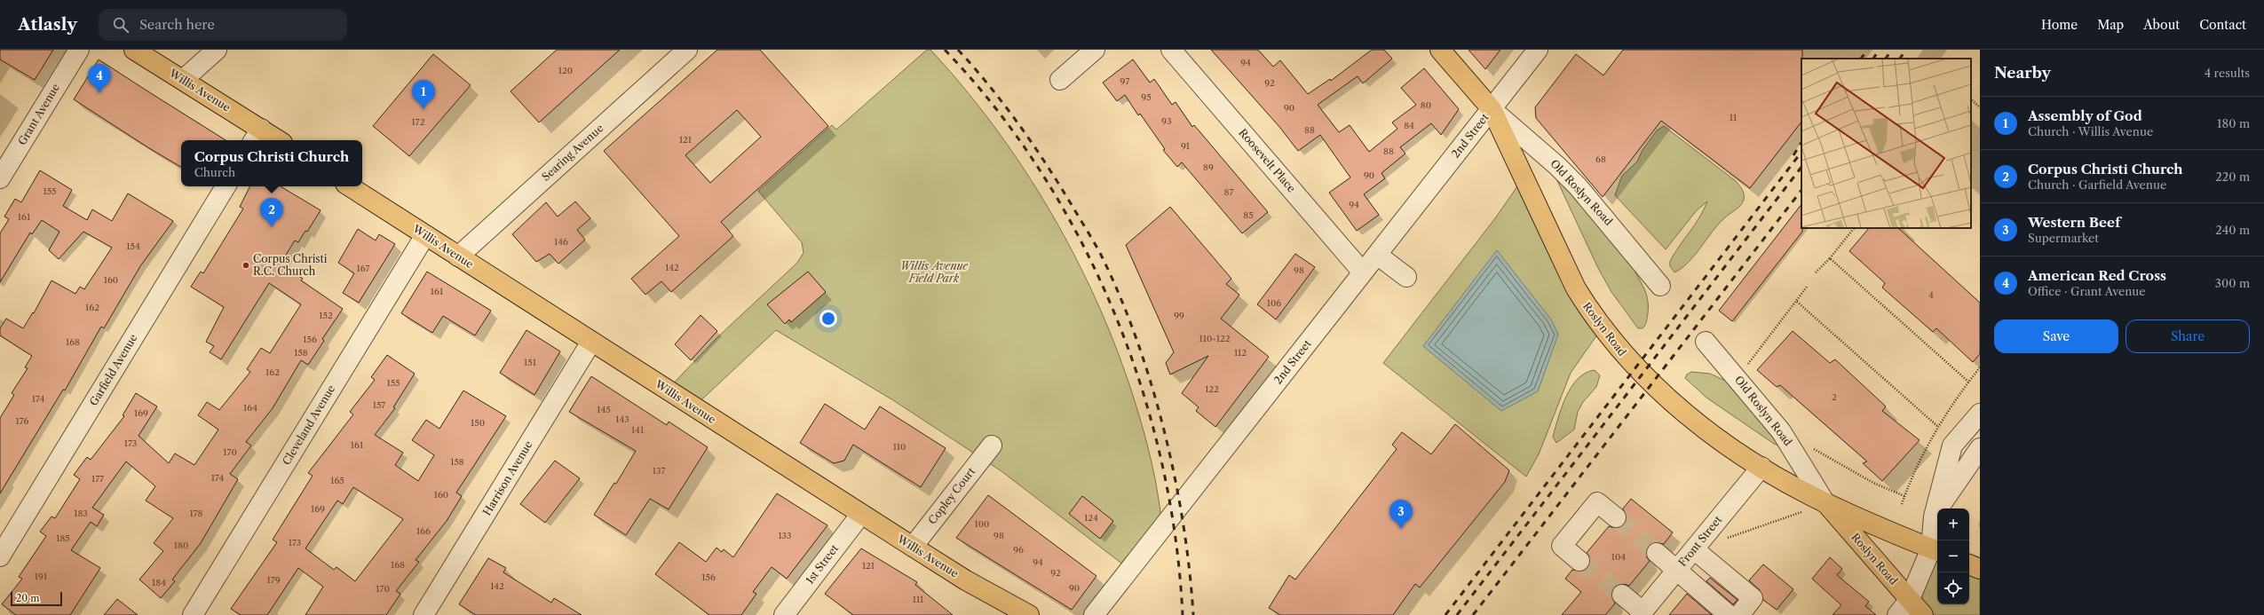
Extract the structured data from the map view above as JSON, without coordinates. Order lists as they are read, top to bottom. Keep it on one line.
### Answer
{"streets":{"main road":["Willis Avenue","Roslyn Road"],"street":["Grant Avenue","2nd Street","Searing Avenue","Roosevelt Place","Old Roslyn Road","Garfield Avenue","Cleveland Avenue","Harrison Avenue","Copley Court","Front Street","1st Street"]},"crossings":[["Willis Avenue","Searing Avenue"],["Willis Avenue","Cleveland Avenue"],["Willis Avenue","Harrison Avenue"],["Willis Avenue","Copley Court"],["Willis Avenue","1st Street"],["2nd Street","Roosevelt Place"],["2nd Street","Old Roslyn Road"],["2nd Street","Roslyn Road"],["Old Roslyn Road","Roslyn Road"],["Roslyn Road","Front Street"]],"parks":["Willis Avenue Field Park"],"places":["Corpus Christi R.C. Church"],"house_numbers":["94","120","97","92","95","80","90","11","93","172","84","88","121","91","88","68","89","90","155","87","94","85","161","146","154","142","167","98","160","161","4","106","162","152","99","110-122","156","168","158","112","151","162","155","122","2","174","157","164","145","169","143","176","150","141","173","161","110","170","158","137","174","177","165","160","169","183","178","124","100","166","133","98","185","173","180","96","104","94","168","121","92","191","156","179","184","142","90","170","111"],"scale_bar":"20 m","page":{"header":"Atlasly","search":"Search here","nav":["Home","Map","About","Contact"],"heading":["Nearby","4 results"],"pins":["4","1","2","3"],"list":[{"mark":"1","name":"Assembly of God","note":"Church · Willis Avenue","value":"180 m"},{"mark":"2","name":"Corpus Christi Church","note":"Church · Garfield Avenue","value":"220 m"},{"mark":"3","name":"Western Beef","note":"Supermarket","value":"240 m"},{"mark":"4","name":"American Red Cross","note":"Office · Grant Avenue","value":"300 m"}],"popup":["Corpus Christi Church","Church"],"buttons":["Save","Share"],"map_buttons":["+","−"],"scale":"20 m"}}
